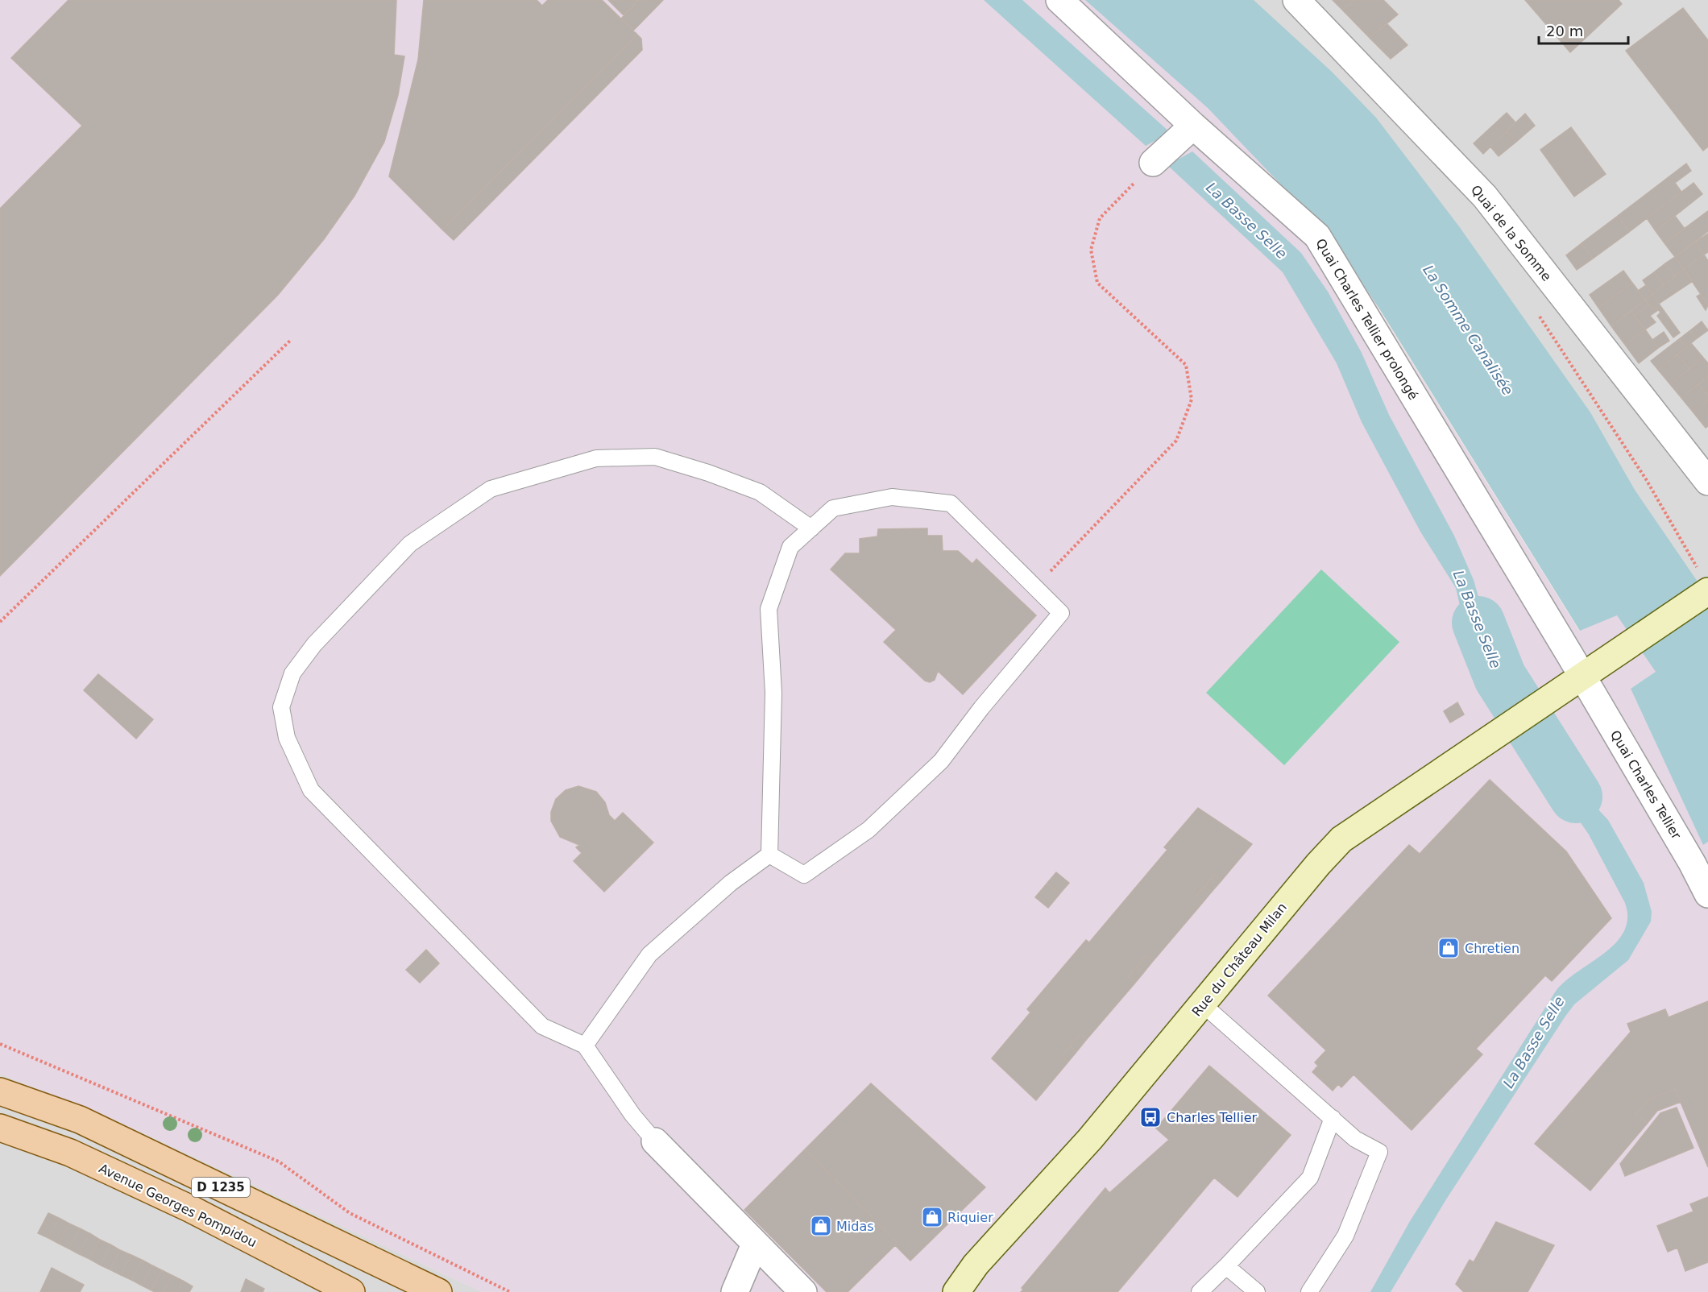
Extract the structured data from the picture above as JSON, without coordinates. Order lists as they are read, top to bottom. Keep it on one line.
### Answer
{"streets":{"main road":["D 1235","Avenue Georges Pompidou"],"street":["Quai de la Somme","Quai Charles Tellier prolongé","Quai Charles Tellier","Rue du Château Milan"]},"crossings":[["Quai Charles Tellier prolongé","Quai Charles Tellier"],["Quai Charles Tellier prolongé","Rue du Château Milan"],["Quai Charles Tellier","Rue du Château Milan"]],"water":["La Basse Selle","La Somme Canalisée"],"places":{"shop":["Chretien","Riquier","Midas"],"bus stop":["Charles Tellier"]},"scale_bar":"20 m"}
